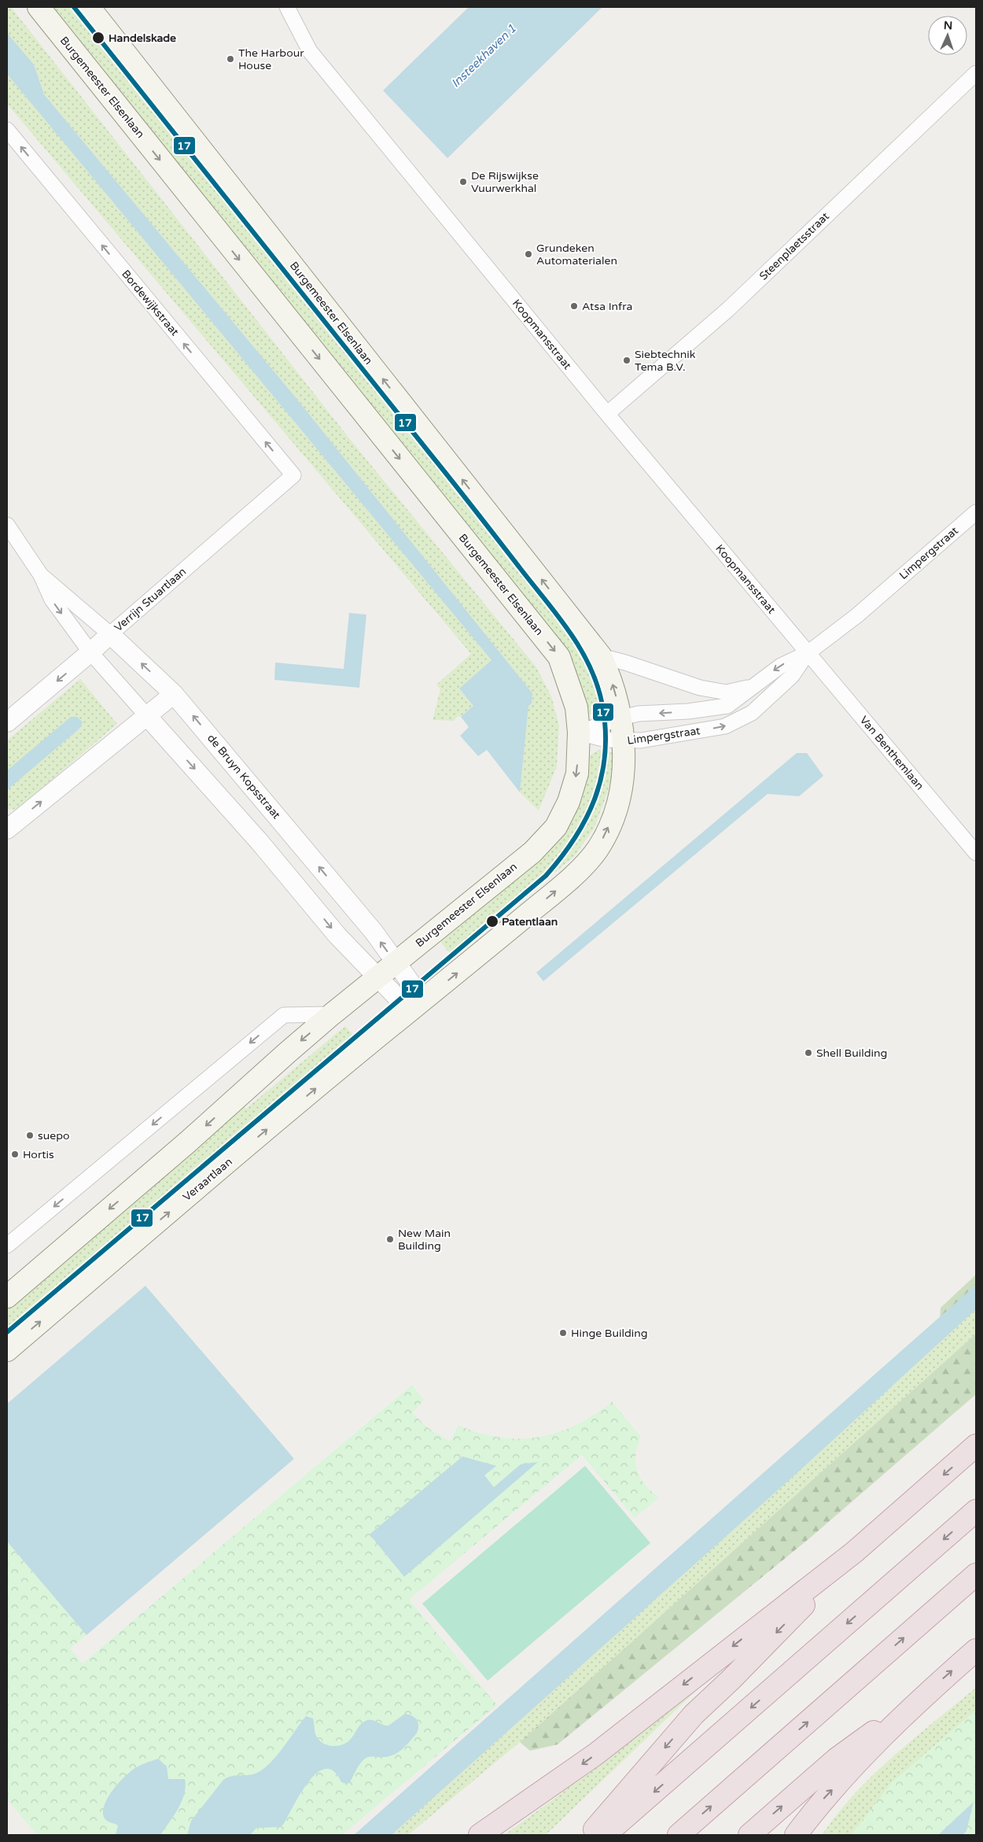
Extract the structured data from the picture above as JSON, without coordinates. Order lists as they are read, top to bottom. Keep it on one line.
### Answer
{"streets":{"main road":["Burgemeester Elsenlaan","Veraartlaan"],"street":["Steenplaetsstraat","Bordewijkstraat","Koopmansstraat","Limpergstraat","Verrijn Stuartlaan","Van Benthemlaan","de Bruyn Kopsstraat"]},"crossings":[["Burgemeester Elsenlaan","Limpergstraat"],["Burgemeester Elsenlaan","de Bruyn Kopsstraat"],["Burgemeester Elsenlaan","Veraartlaan"],["Steenplaetsstraat","Koopmansstraat"],["Bordewijkstraat","Verrijn Stuartlaan"],["Koopmansstraat","Limpergstraat"],["Koopmansstraat","Van Benthemlaan"],["Limpergstraat","Van Benthemlaan"],["Verrijn Stuartlaan","de Bruyn Kopsstraat"],["de Bruyn Kopsstraat","Veraartlaan"]],"one_way":["Bordewijkstraat"],"water":["Insteekhaven 1"],"places":["Handelskade","The Harbour House","De Rijswijkse Vuurwerkhal","Grundeken Automaterialen","Atsa Infra","Siebtechnik Tema B.V.","Patentlaan","Shell Building","suepo","Hortis","New Main Building","Hinge Building"],"lines":["transit line 17"],"north":"top"}
